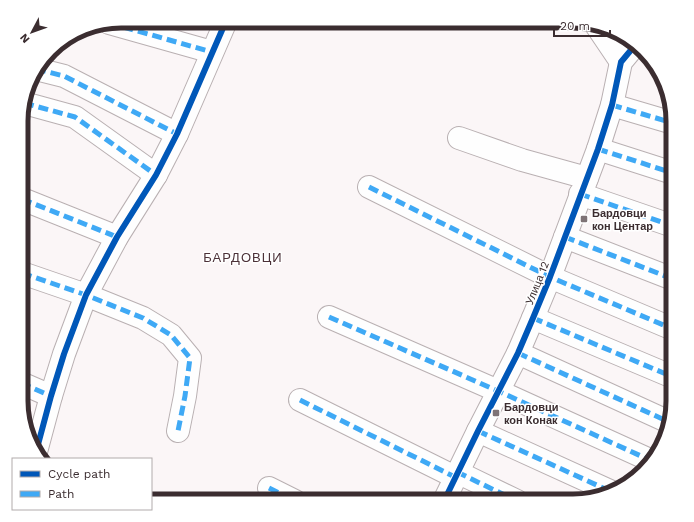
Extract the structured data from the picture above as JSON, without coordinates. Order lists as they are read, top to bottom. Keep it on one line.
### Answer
{"streets":{"street":["Улица 12"]},"districts":["БАРДОВЦИ"],"places":{"transit":["Бардовци кон Центар","Бардовци кон Конак"]},"legend":["Cycle path","Path"],"scale_bar":"20 m","north":"bottom left"}
